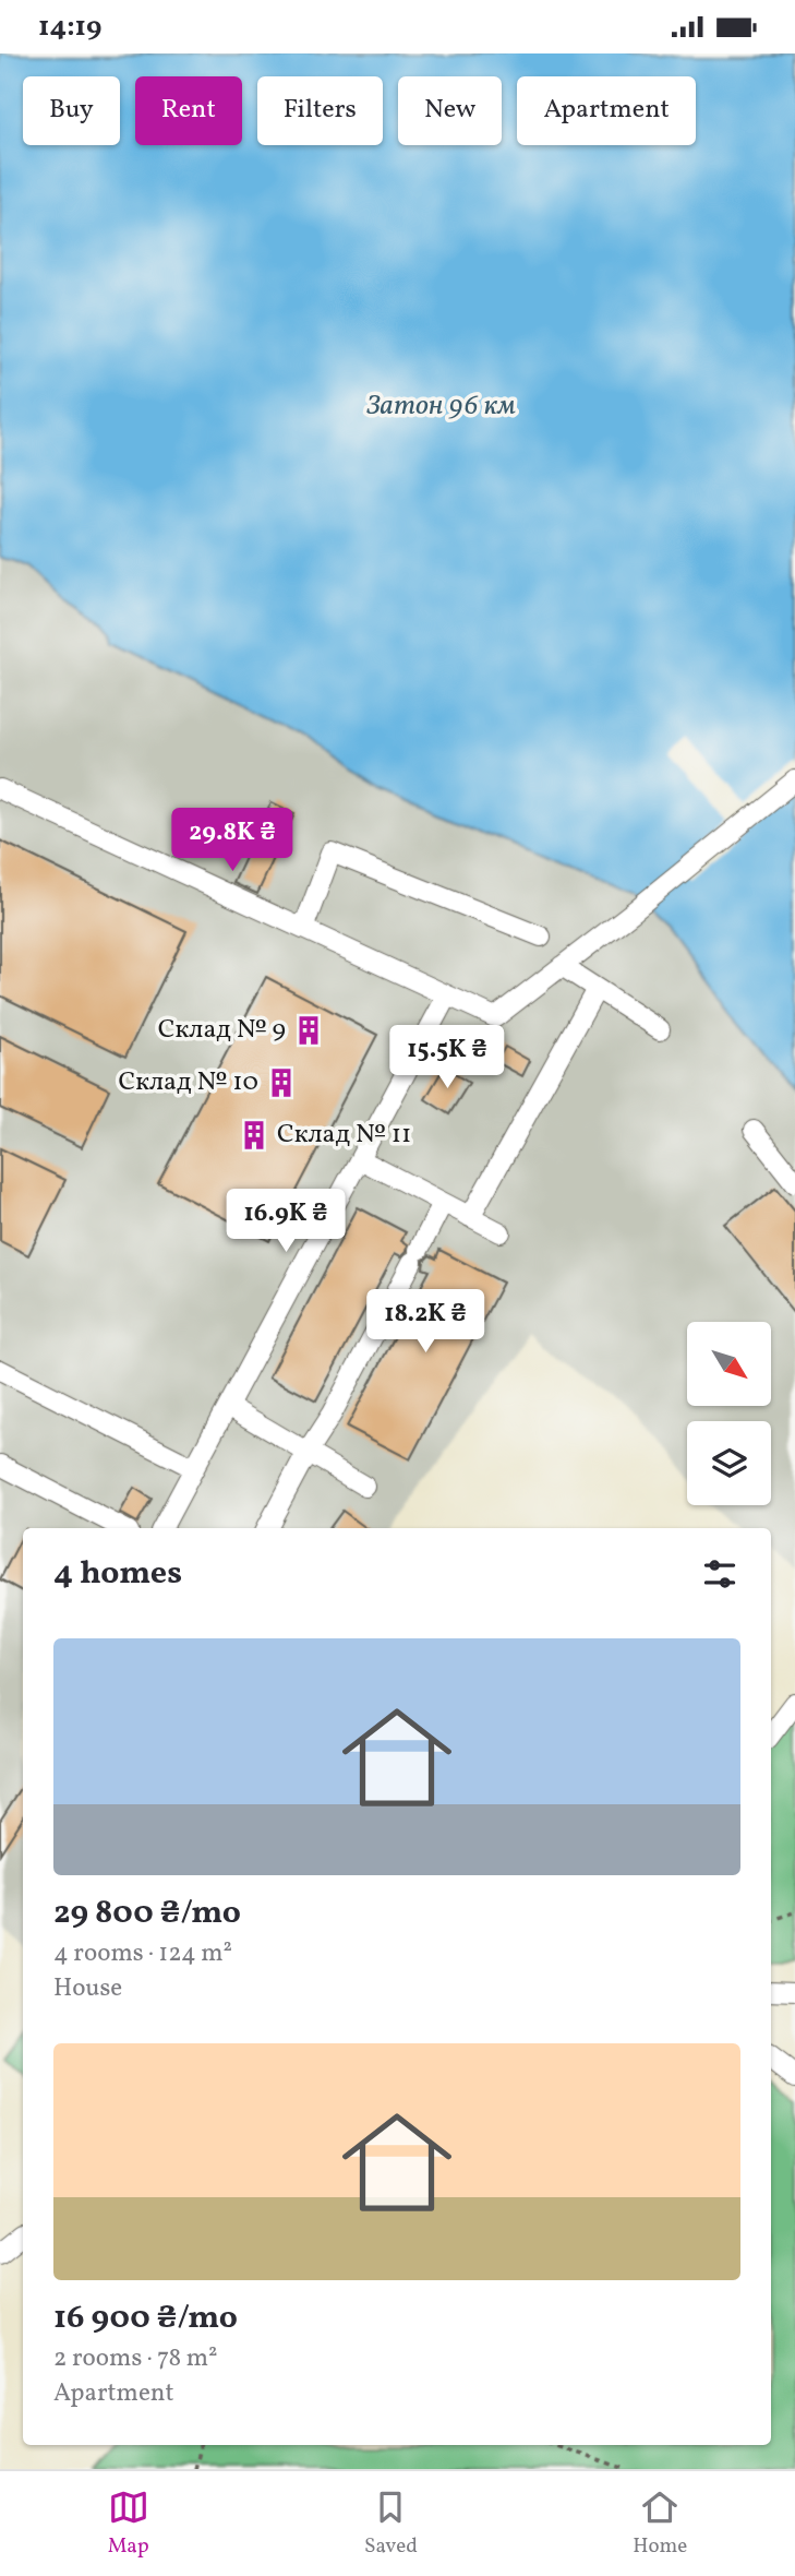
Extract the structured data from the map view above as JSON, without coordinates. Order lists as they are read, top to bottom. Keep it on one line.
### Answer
{"water":["Затон 96 км"],"places":{"building":["Склад № 9","Склад № 10","Склад № 11"]},"north":"bottom right","page":{"status":"14:19","chip":["Buy","Rent","Filters","New","Apartment"],"price":["29.8K ₴","15.5K ₴","16.9K ₴","18.2K ₴"],"heading":"4 homes","list":[{"name":"29 800 ₴/mo","note":"4 rooms · 124 m² · House"},{"name":"16 900 ₴/mo","note":"2 rooms · 78 m² · Apartment"}],"tabs":["Map","Saved","Home"]}}
